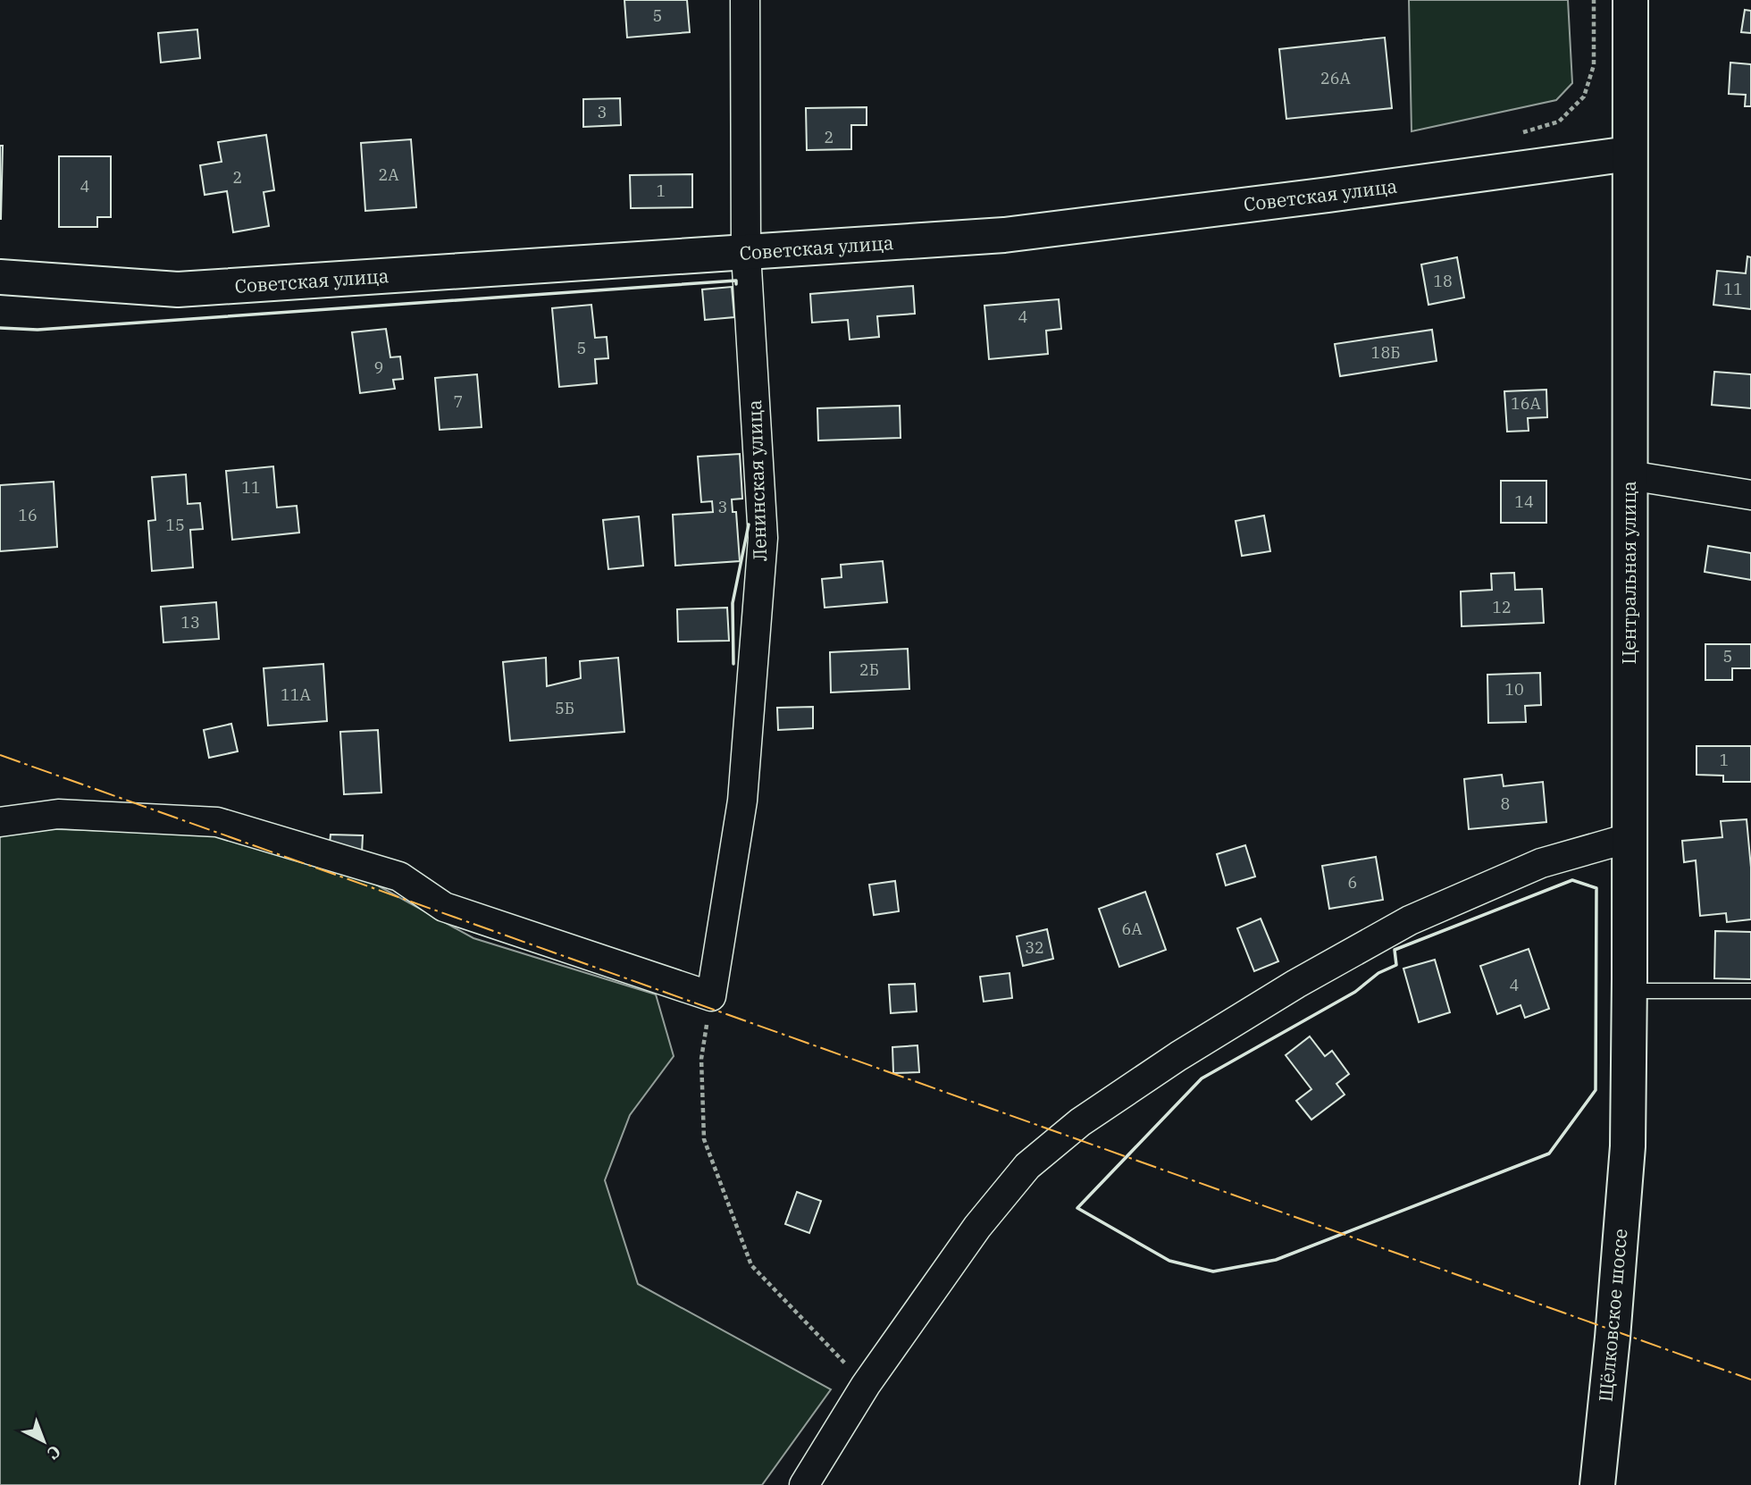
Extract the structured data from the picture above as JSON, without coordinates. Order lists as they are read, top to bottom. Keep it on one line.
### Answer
{"streets":{"main road":["Советская улица","Центральная улица","Щёлковское шоссе"],"street":["Ленинская улица"]},"crossings":[["Советская улица","Ленинская улица"],["Советская улица","Центральная улица"],["Центральная улица","Щёлковское шоссе"]],"house_numbers":["5","26А","3","2","2А","2","4","1","18","11","4","5","18Б","9","7","16А","11","14","3","16","15","12","13","5","2Б","10","11А","5Б","1","8","6","6А","32","4"],"north":"bottom right"}
